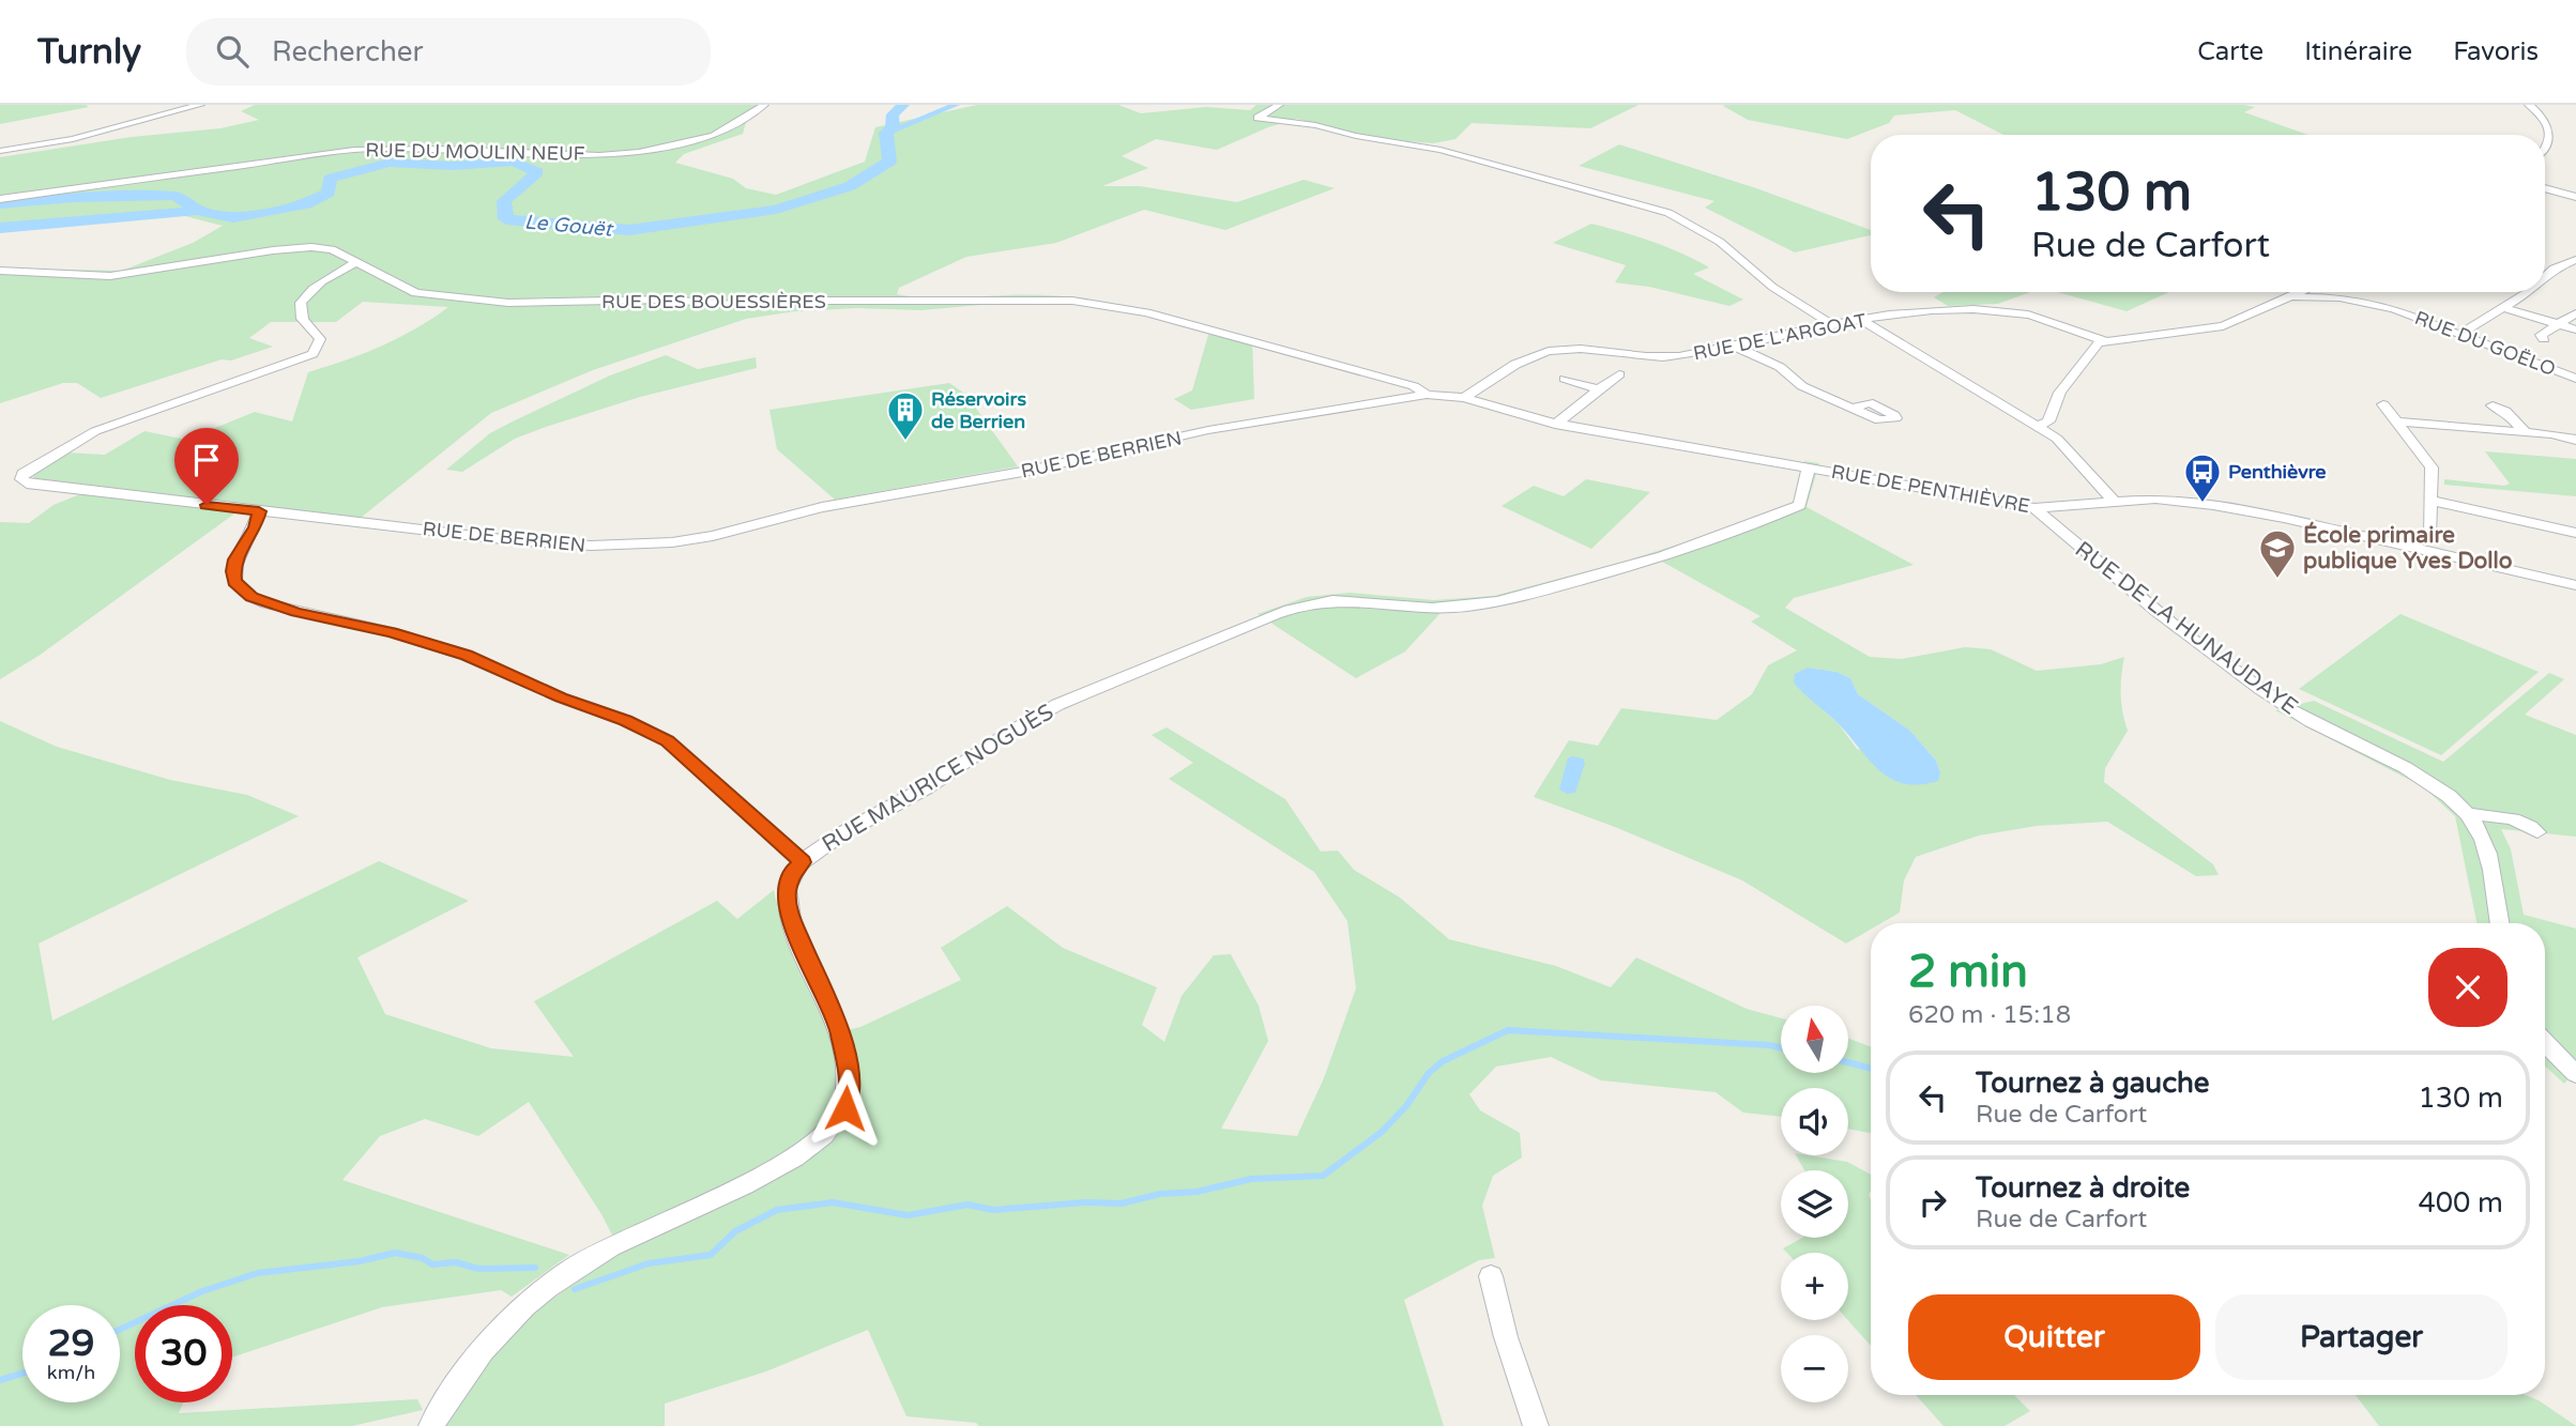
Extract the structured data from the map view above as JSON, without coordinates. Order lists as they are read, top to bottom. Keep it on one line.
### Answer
{"streets":{"street":["RUE DU MOULIN NEUF","RUE DES BOUESSIÈRES","RUE DE L'ARGOAT","RUE DU GOËLO","RUE DE BERRIEN","RUE DE PENTHIÈVRE","RUE DE LA HUNAUDAYE","RUE MAURICE NOGUÈS"]},"crossings":[["RUE DES BOUESSIÈRES","RUE DE BERRIEN"],["RUE DES BOUESSIÈRES","RUE DE PENTHIÈVRE"],["RUE DE L'ARGOAT","RUE DE PENTHIÈVRE"],["RUE DE BERRIEN","RUE DE PENTHIÈVRE"],["RUE DE PENTHIÈVRE","RUE DE LA HUNAUDAYE"],["RUE DE PENTHIÈVRE","RUE MAURICE NOGUÈS"]],"water":["Le Gouët"],"places":{"building":["Réservoirs de Berrien"],"bus stop":["Penthièvre"],"school or university":["École primaire publique Yves Dollo"]},"north":"top","page":{"header":"Turnly","search":"Rechercher","nav":["Carte","Itinéraire","Favoris"],"turn":["130 m","Rue de Carfort"],"heading":["2 min","620 m · 15:18"],"map_buttons":["+","−"],"list":[{"name":"Tournez à gauche","note":"Rue de Carfort","value":"130 m"},{"name":"Tournez à droite","note":"Rue de Carfort","value":"400 m"}],"buttons":["Quitter","Partager"],"speed":"29 km/h","limit":"30"}}
